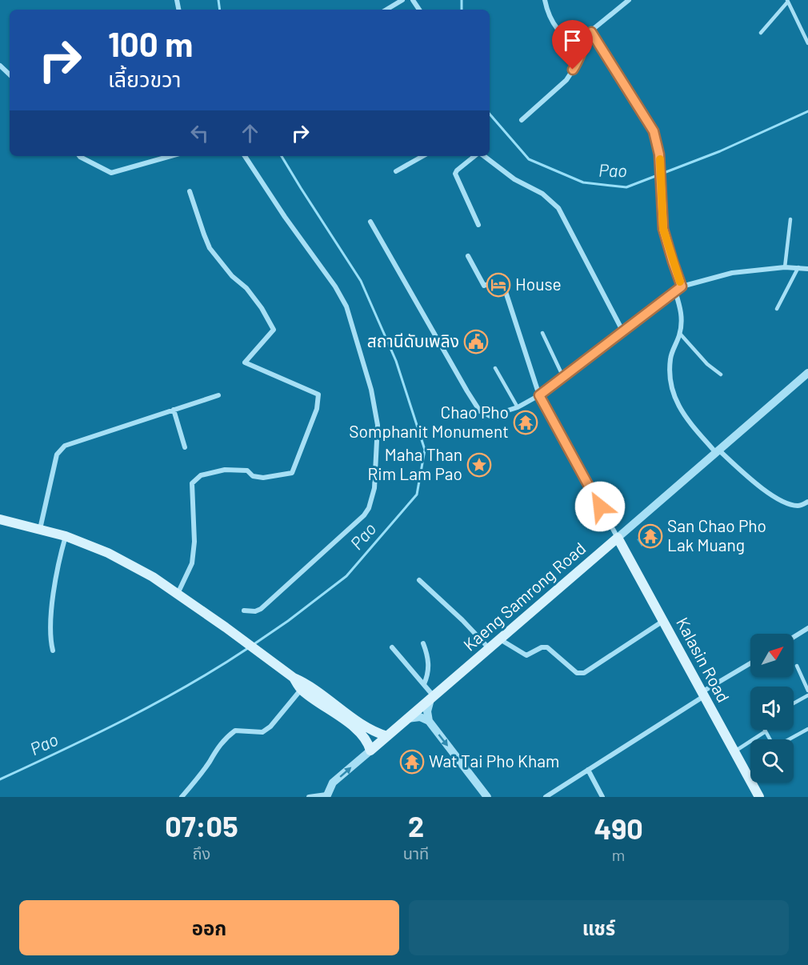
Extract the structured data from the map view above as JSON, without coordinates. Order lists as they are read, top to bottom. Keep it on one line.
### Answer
{"streets":{"main road":["Kaeng Samrong Road","Kalasin Road"]},"crossings":[["Kaeng Samrong Road","Kalasin Road"]],"water":["Pao"],"places":{"hotel":["House"],"public building":["สถานีดับเพลิง"],"temple":["Chao Pho Somphanit Monument","San Chao Pho Lak Muang","Wat Tai Pho Kham"],"place":["Maha Than Rim Lam Pao"]},"north":"top right","page":{"turn":["100 m","เลี้ยวขวา"],"eta":["07:05","ถึง","2","นาที","490","m"],"buttons":["ออก","แชร์"]}}
